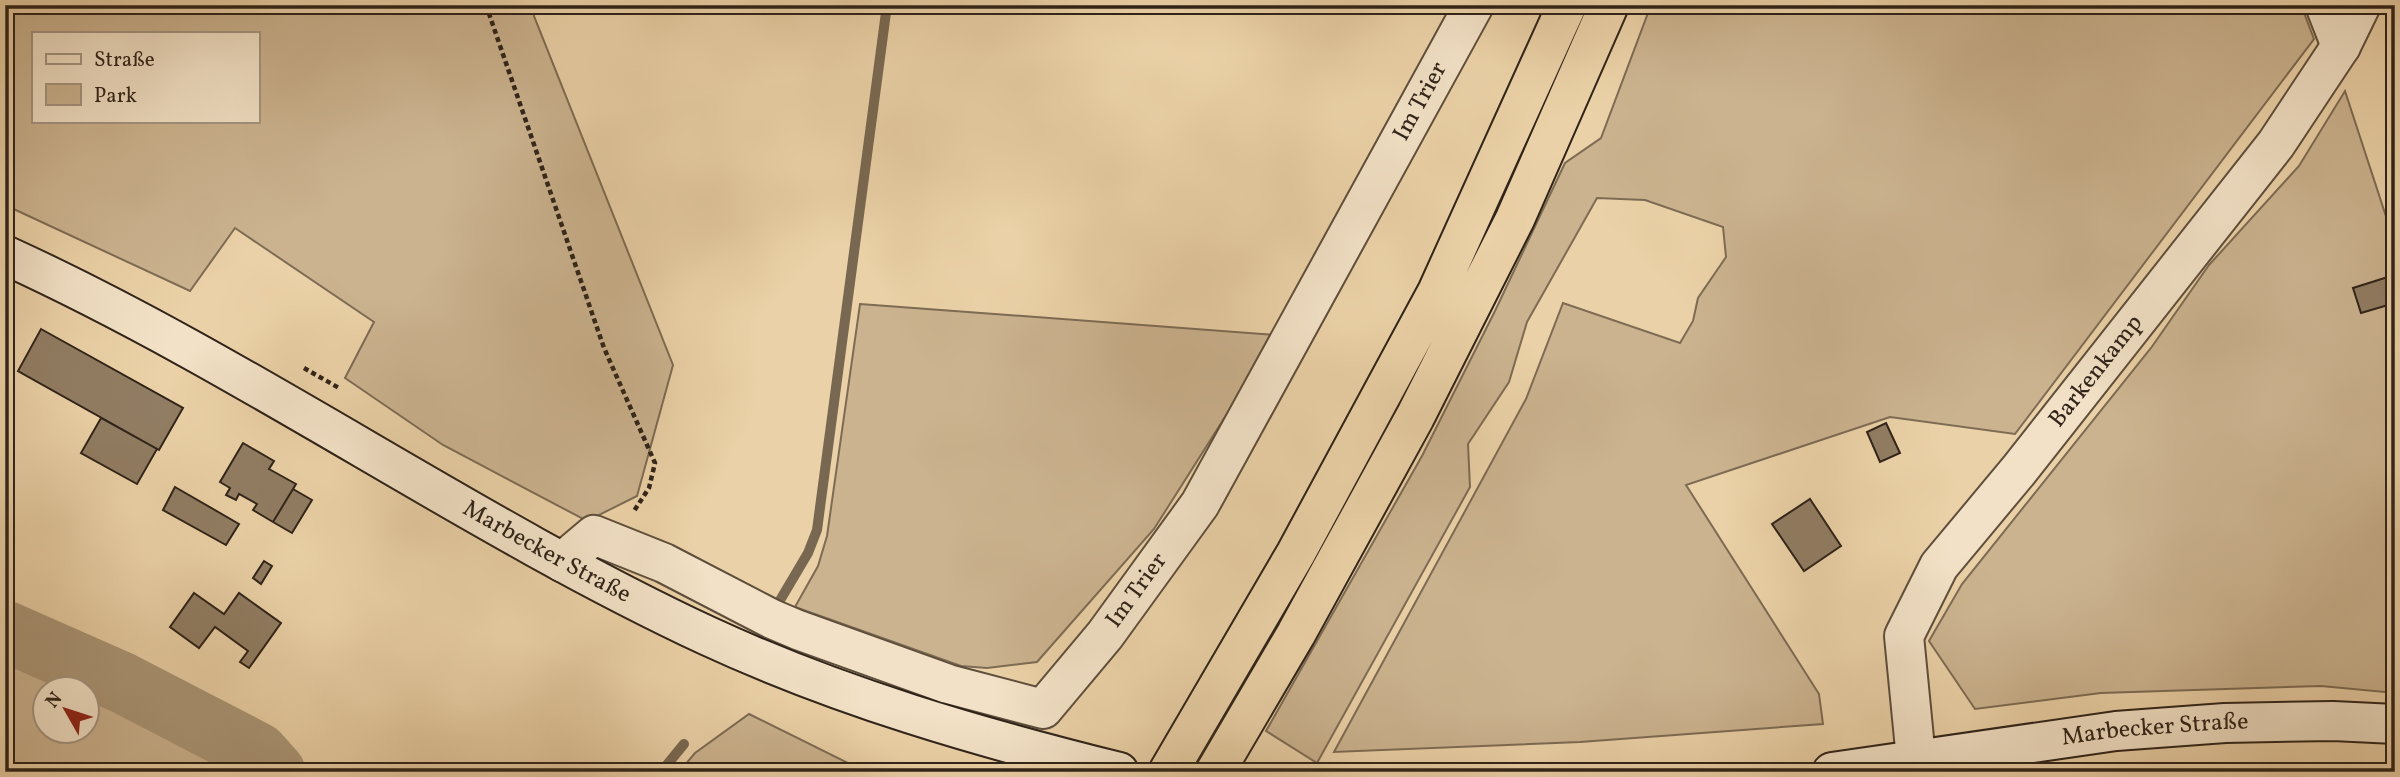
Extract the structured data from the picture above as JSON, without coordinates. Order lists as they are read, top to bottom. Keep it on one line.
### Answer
{"streets":{"street":["Im Trier","Barkenkamp","Marbecker Straße"]},"crossings":[["Barkenkamp","Marbecker Straße"]],"legend":["Straße","Park"],"north":"top left"}
